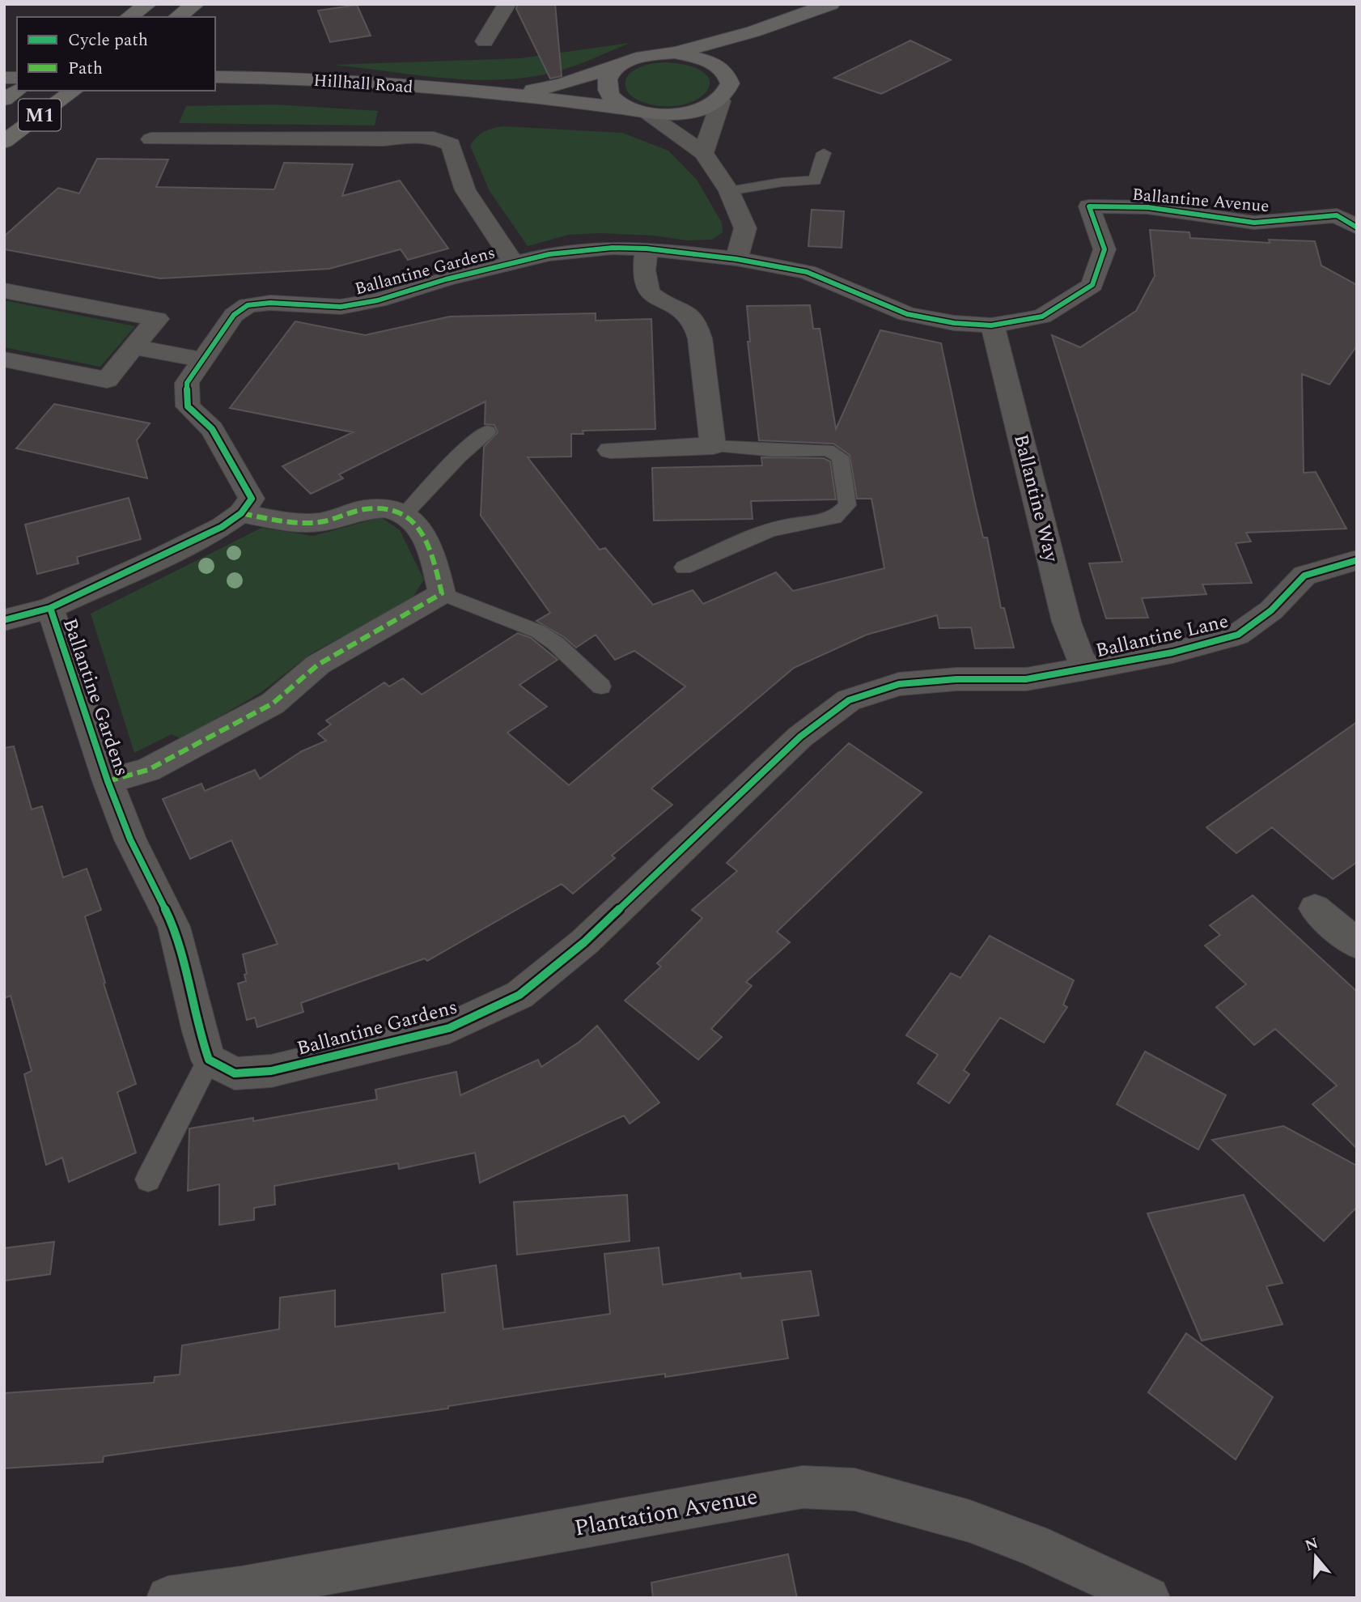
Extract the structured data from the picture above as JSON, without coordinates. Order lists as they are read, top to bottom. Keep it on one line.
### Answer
{"streets":{"highway":["M1"],"main road":["Hillhall Road"],"street":["Ballantine Avenue","Ballantine Gardens","Ballantine Way","Ballantine Lane","Plantation Avenue"]},"crossings":[["Ballantine Avenue","Ballantine Gardens"],["Ballantine Avenue","Ballantine Way"],["Ballantine Gardens","Ballantine Way"],["Ballantine Gardens","Ballantine Lane"],["Ballantine Way","Ballantine Lane"]],"legend":["Cycle path","Path"],"north":"top"}
